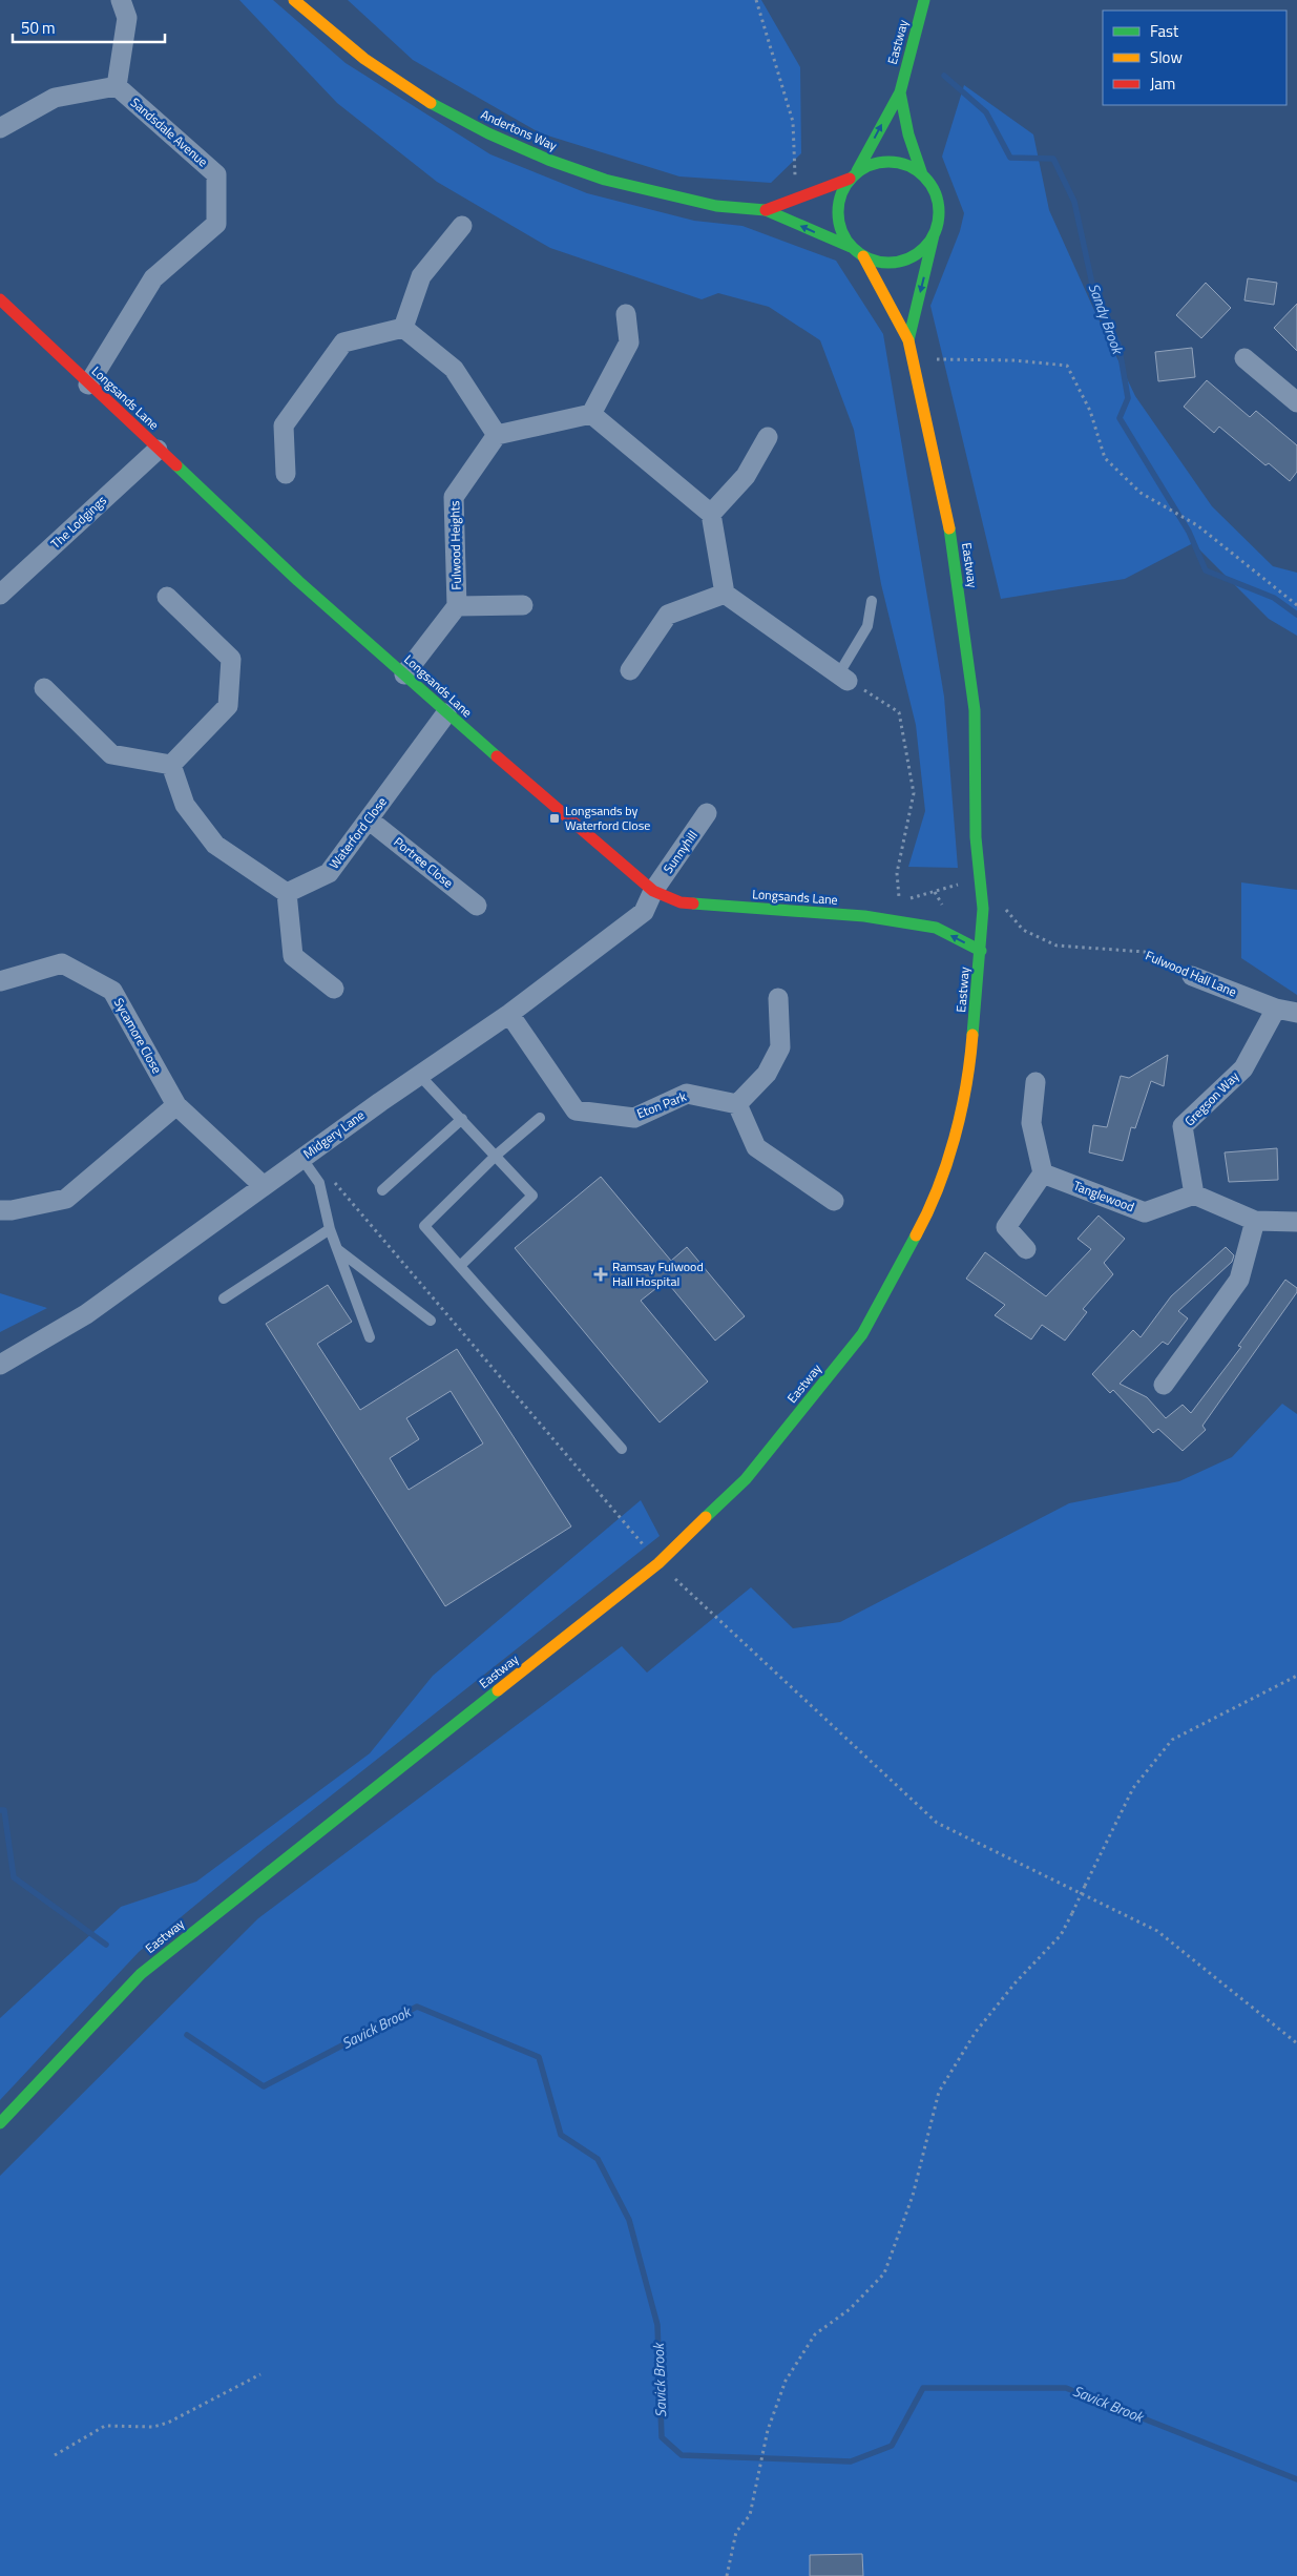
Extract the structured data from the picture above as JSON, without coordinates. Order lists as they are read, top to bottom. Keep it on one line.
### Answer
{"streets":{"main road":["Eastway","Andertons Way","Longsands Lane"],"street":["Sandsdale Avenue","The Lodgings","Fulwood Heights","Waterford Close","Sunnyhill","Portree Close","Fulwood Hall Lane","Sycamore Close","Gregson Way","Eton Park","Midgery Lane","Tanglewood"]},"crossings":[["Eastway","Andertons Way"],["Eastway","Longsands Lane"],["Sandsdale Avenue","Longsands Lane"],["Longsands Lane","The Lodgings"],["Longsands Lane","Fulwood Heights"],["Longsands Lane","Waterford Close"],["Longsands Lane","Sunnyhill"],["Longsands Lane","Midgery Lane"],["Waterford Close","Portree Close"],["Sunnyhill","Midgery Lane"],["Fulwood Hall Lane","Gregson Way"],["Sycamore Close","Midgery Lane"],["Gregson Way","Tanglewood"],["Eton Park","Midgery Lane"]],"water":["Sandy Brook","Savick Brook"],"places":{"transit":["Longsands by Waterford Close"],"health":["Ramsay Fulwood Hall Hospital"]},"legend":["Fast","Slow","Jam"],"scale_bar":"50 m"}
